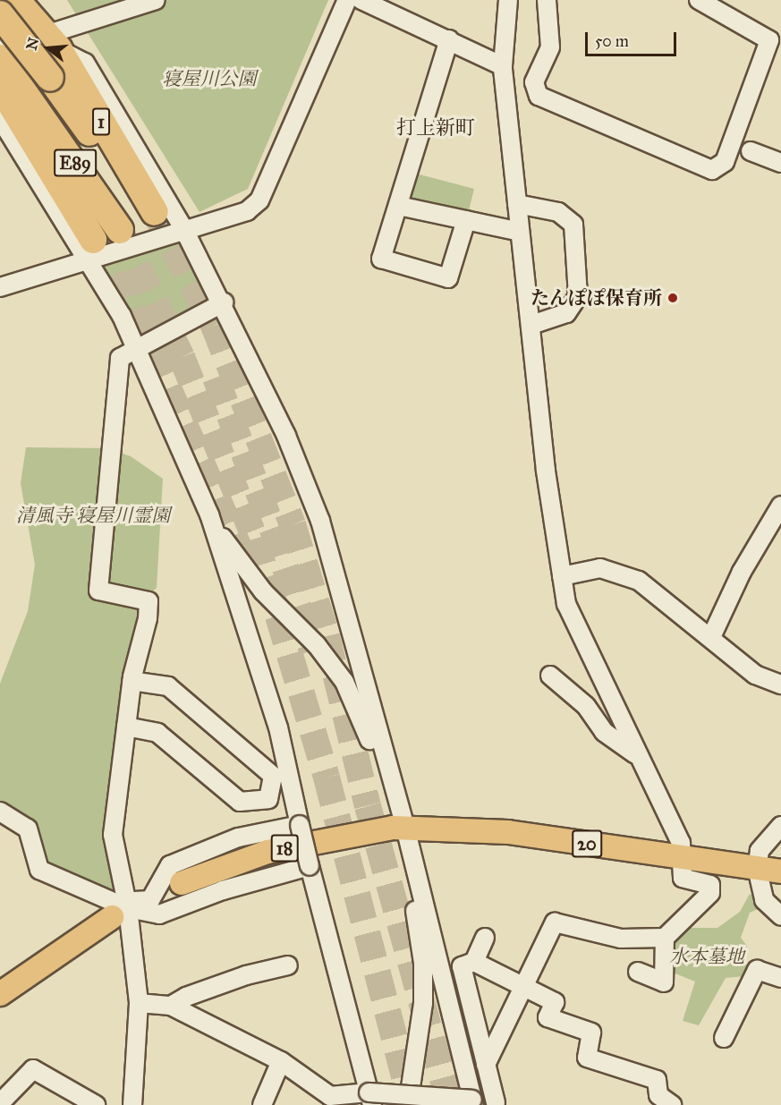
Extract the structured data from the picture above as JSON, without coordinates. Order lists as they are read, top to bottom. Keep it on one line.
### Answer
{"streets":{"highway":["1","E89"],"main road":["20","18"]},"crossings":[["1","E89"],["20","18"]],"districts":["打上新町"],"parks":["寝屋川公園","清風寺 寝屋川霊園","水本墓地"],"places":["たんぽぽ保育所"],"scale_bar":"50 m","north":"left"}
